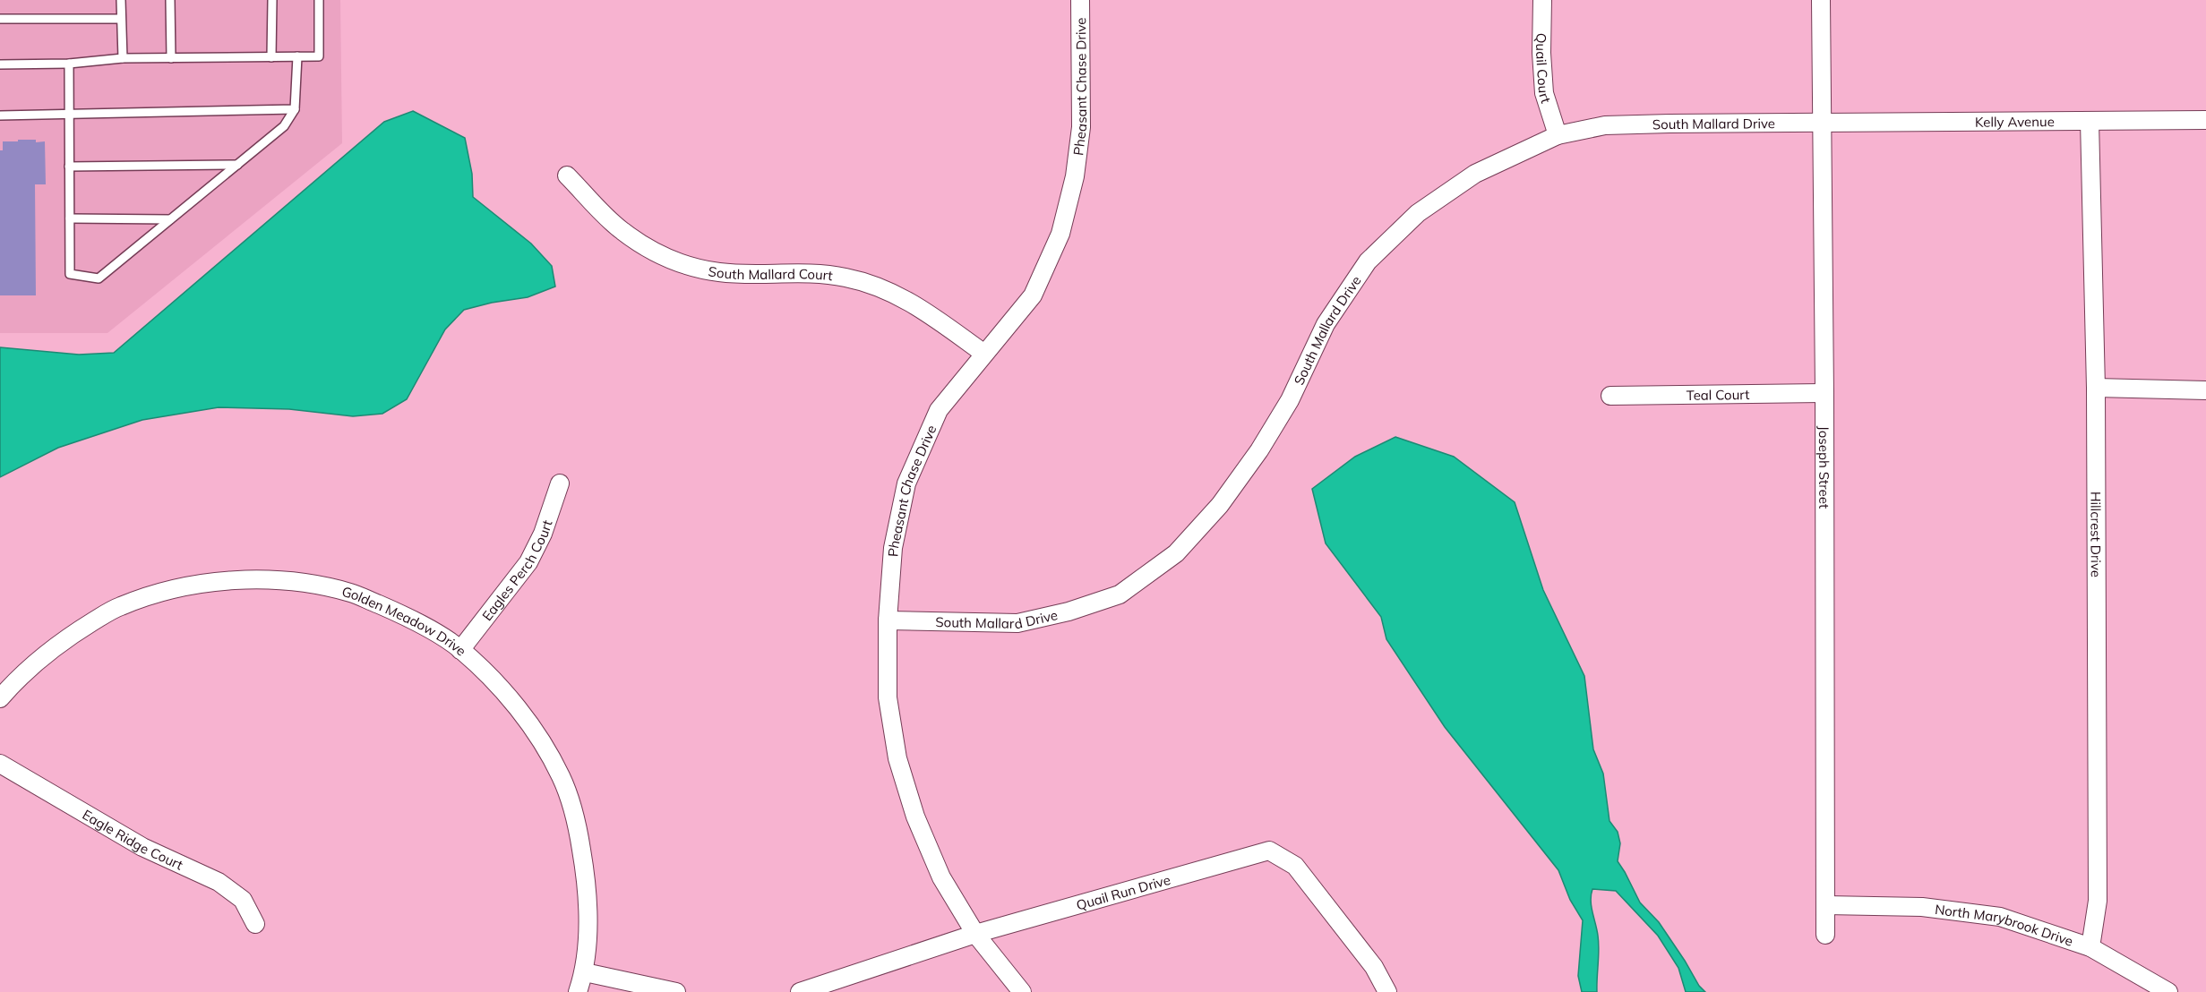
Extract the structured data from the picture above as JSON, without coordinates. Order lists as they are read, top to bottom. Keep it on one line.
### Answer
{"streets":{"street":["Quail Court","Pheasant Chase Drive","Kelly Avenue","South Mallard Drive","South Mallard Court","Teal Court","Joseph Street","Hillcrest Drive","Eagles Perch Court","Golden Meadow Drive","Eagle Ridge Court","Quail Run Drive","North Marybrook Drive"]},"crossings":[["Quail Court","South Mallard Drive"],["Pheasant Chase Drive","South Mallard Drive"],["Pheasant Chase Drive","South Mallard Court"],["Pheasant Chase Drive","Quail Run Drive"],["Kelly Avenue","South Mallard Drive"],["Kelly Avenue","Joseph Street"],["Kelly Avenue","Hillcrest Drive"],["South Mallard Drive","Joseph Street"],["Teal Court","Joseph Street"],["Joseph Street","North Marybrook Drive"],["Hillcrest Drive","North Marybrook Drive"],["Eagles Perch Court","Golden Meadow Drive"]]}
